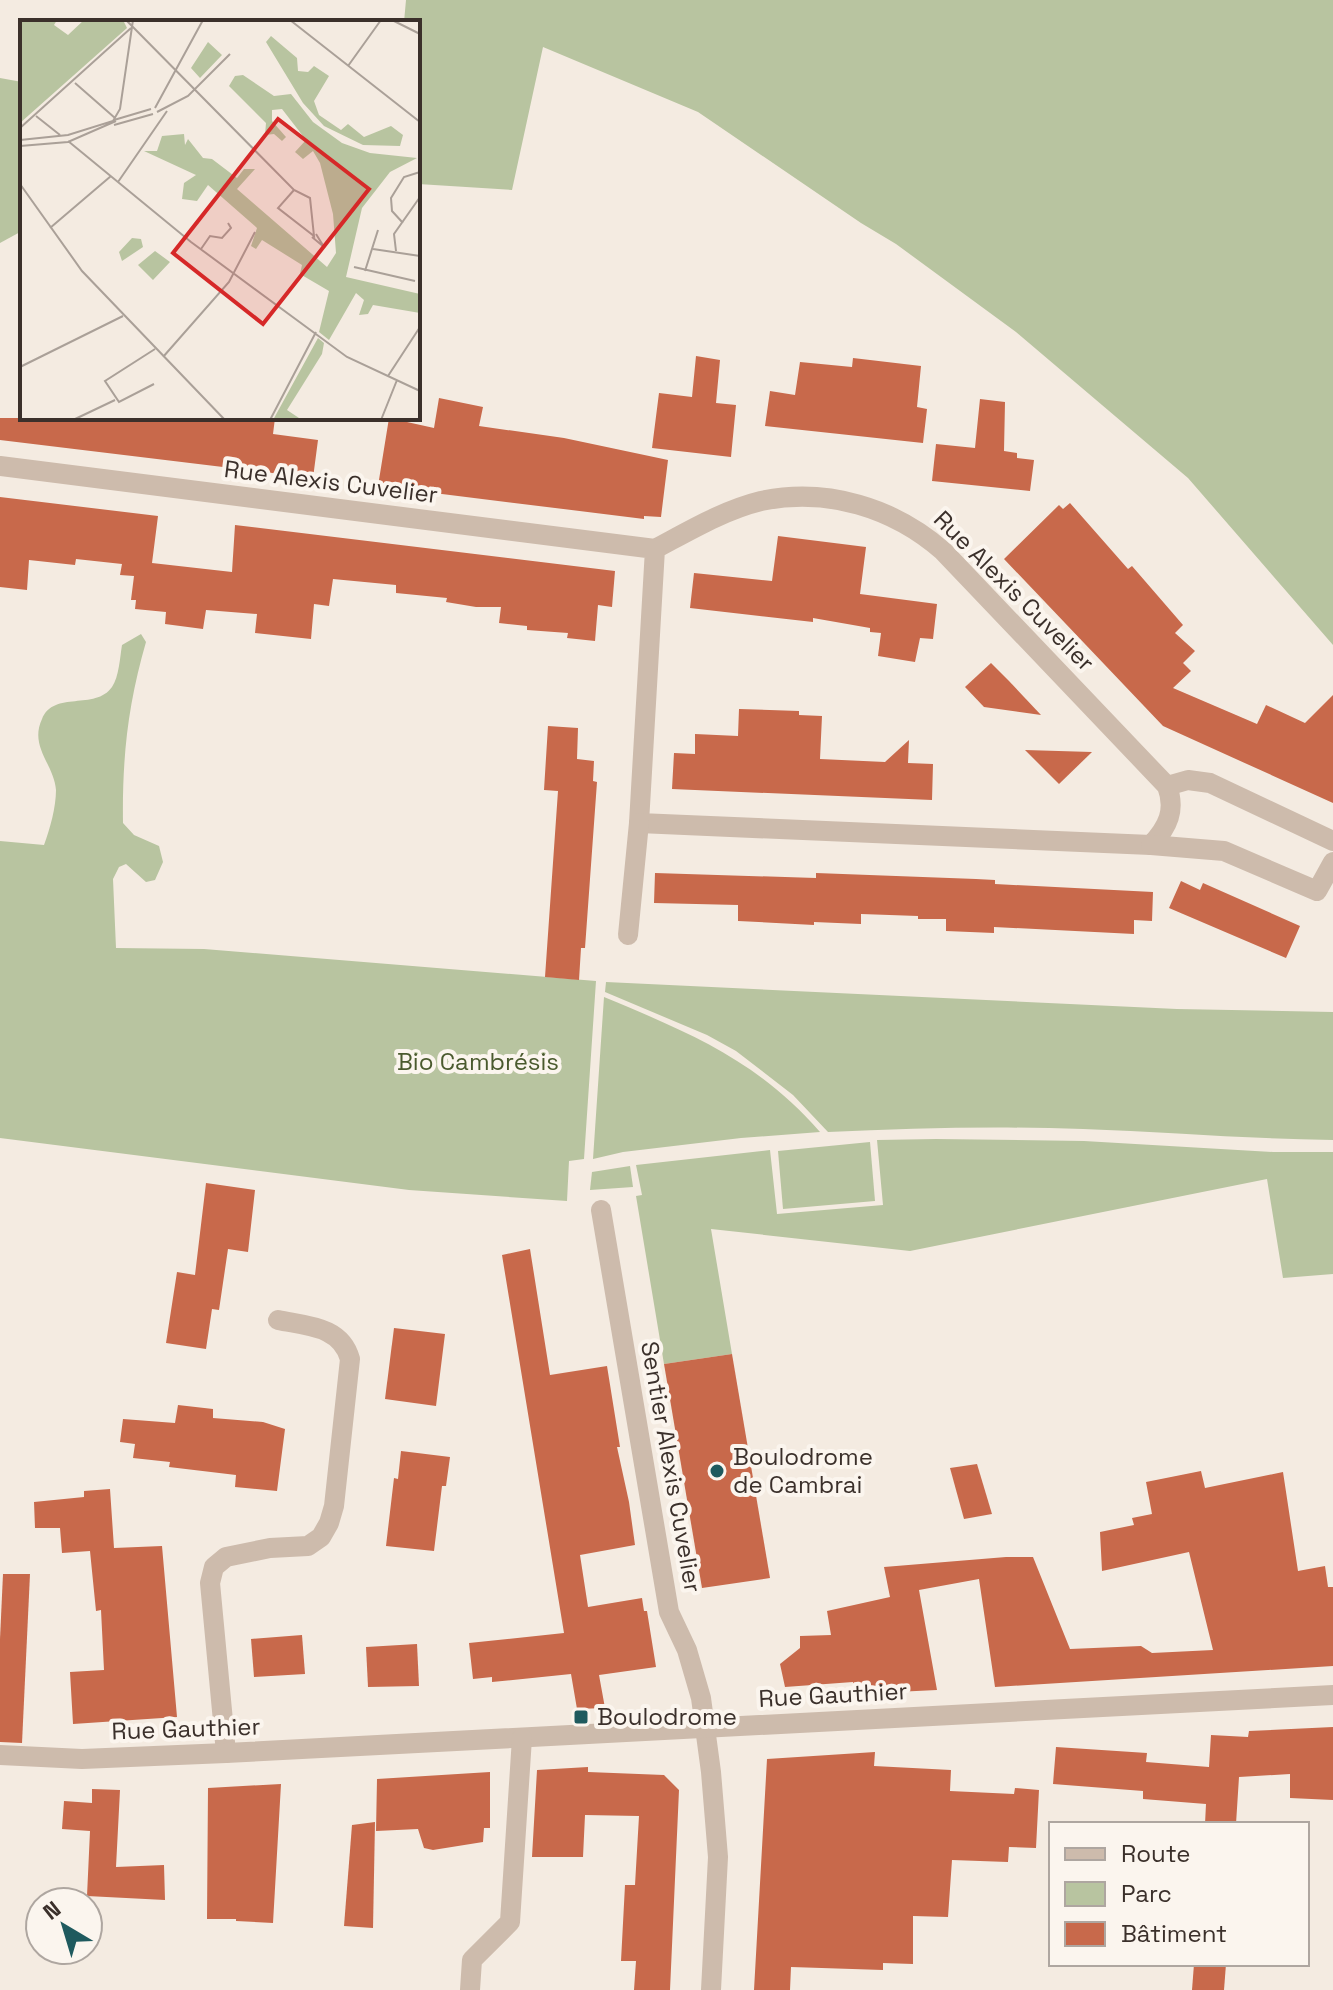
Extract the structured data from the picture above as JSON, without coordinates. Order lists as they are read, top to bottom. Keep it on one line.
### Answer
{"streets":{"street":["Rue Alexis Cuvelier","Sentier Alexis Cuvelier","Rue Gauthier"]},"crossings":[["Sentier Alexis Cuvelier","Rue Gauthier"]],"parks":["Bio Cambrésis"],"places":{"other":["Boulodrome de Cambrai"],"transit":["Boulodrome"]},"legend":["Route","Parc","Bâtiment"],"north":"top left"}
